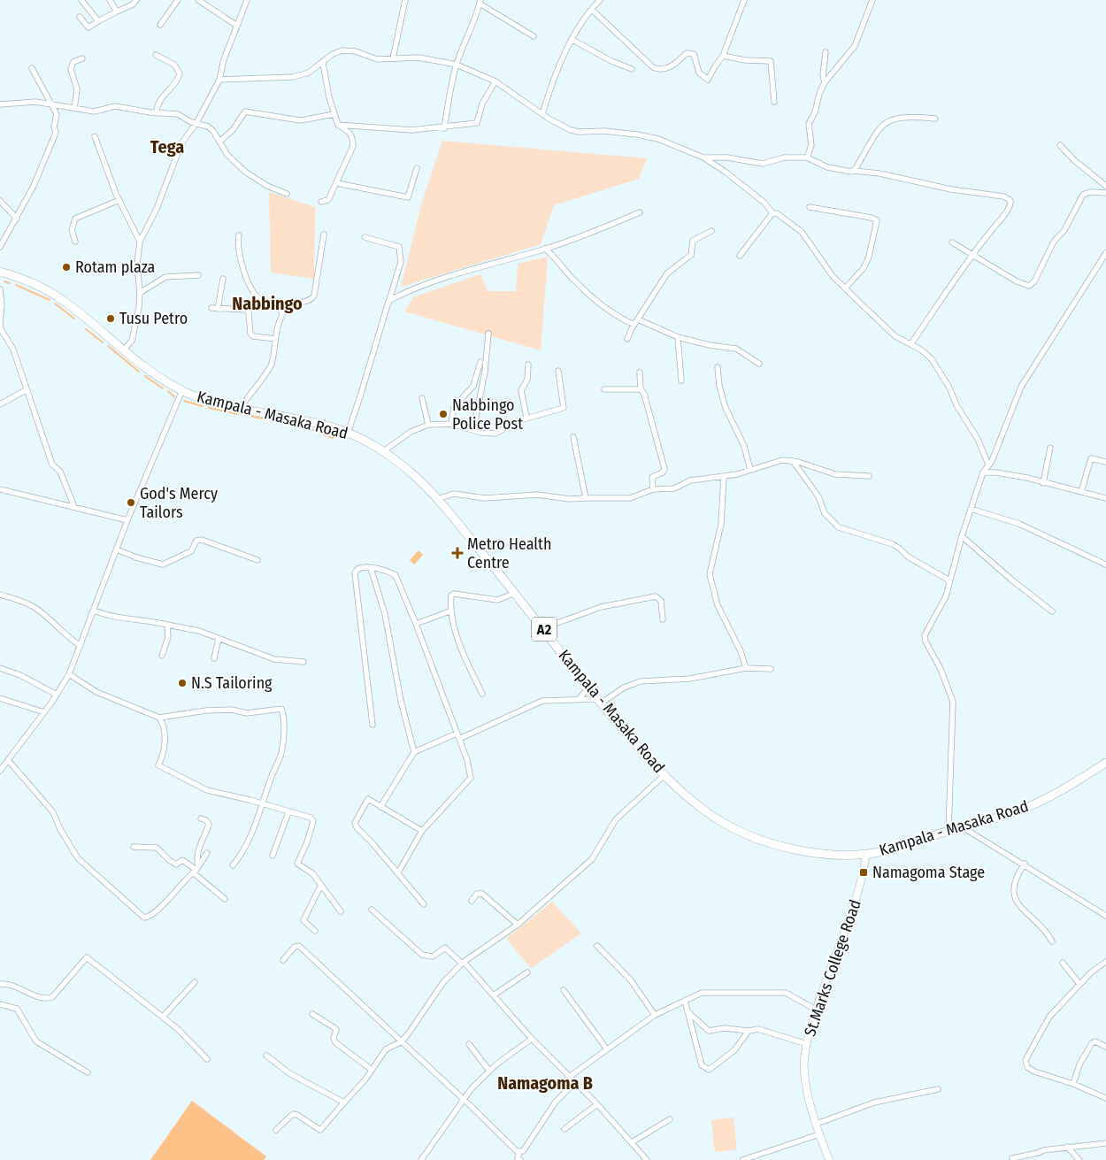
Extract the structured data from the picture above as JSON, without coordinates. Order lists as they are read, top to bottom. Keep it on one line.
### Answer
{"streets":{"main road":["Kampala - Masaka Road","A2","St.Marks College Road"]},"crossings":[["Kampala - Masaka Road","St.Marks College Road"]],"districts":["Tega","Nabbingo","Namagoma B"],"places":{"other":["Rotam plaza","Tusu Petro","Nabbingo Police Post","God's Mercy Tailors","N.S Tailoring"],"health":["Metro Health Centre"],"transit":["Namagoma Stage"]}}
